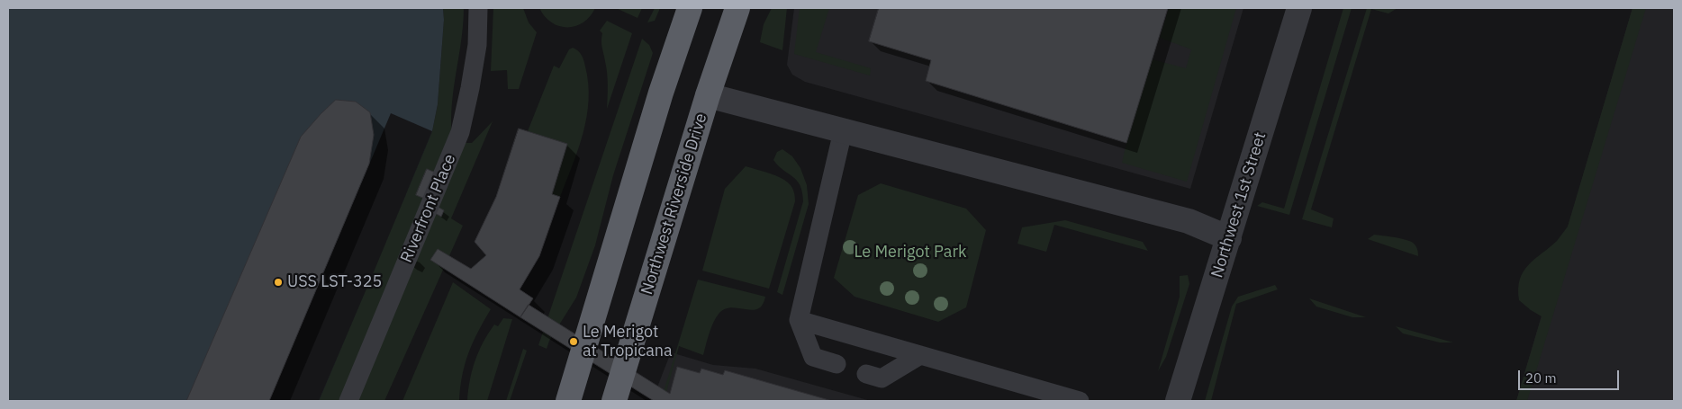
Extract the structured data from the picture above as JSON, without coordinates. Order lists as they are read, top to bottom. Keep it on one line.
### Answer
{"streets":{"highway":["Northwest Riverside Drive"],"street":["Northwest 1st Street"],"lane":["Riverfront Place"]},"parks":["Le Merigot Park"],"places":["USS LST-325","Le Merigot at Tropicana"],"scale_bar":"20 m"}
